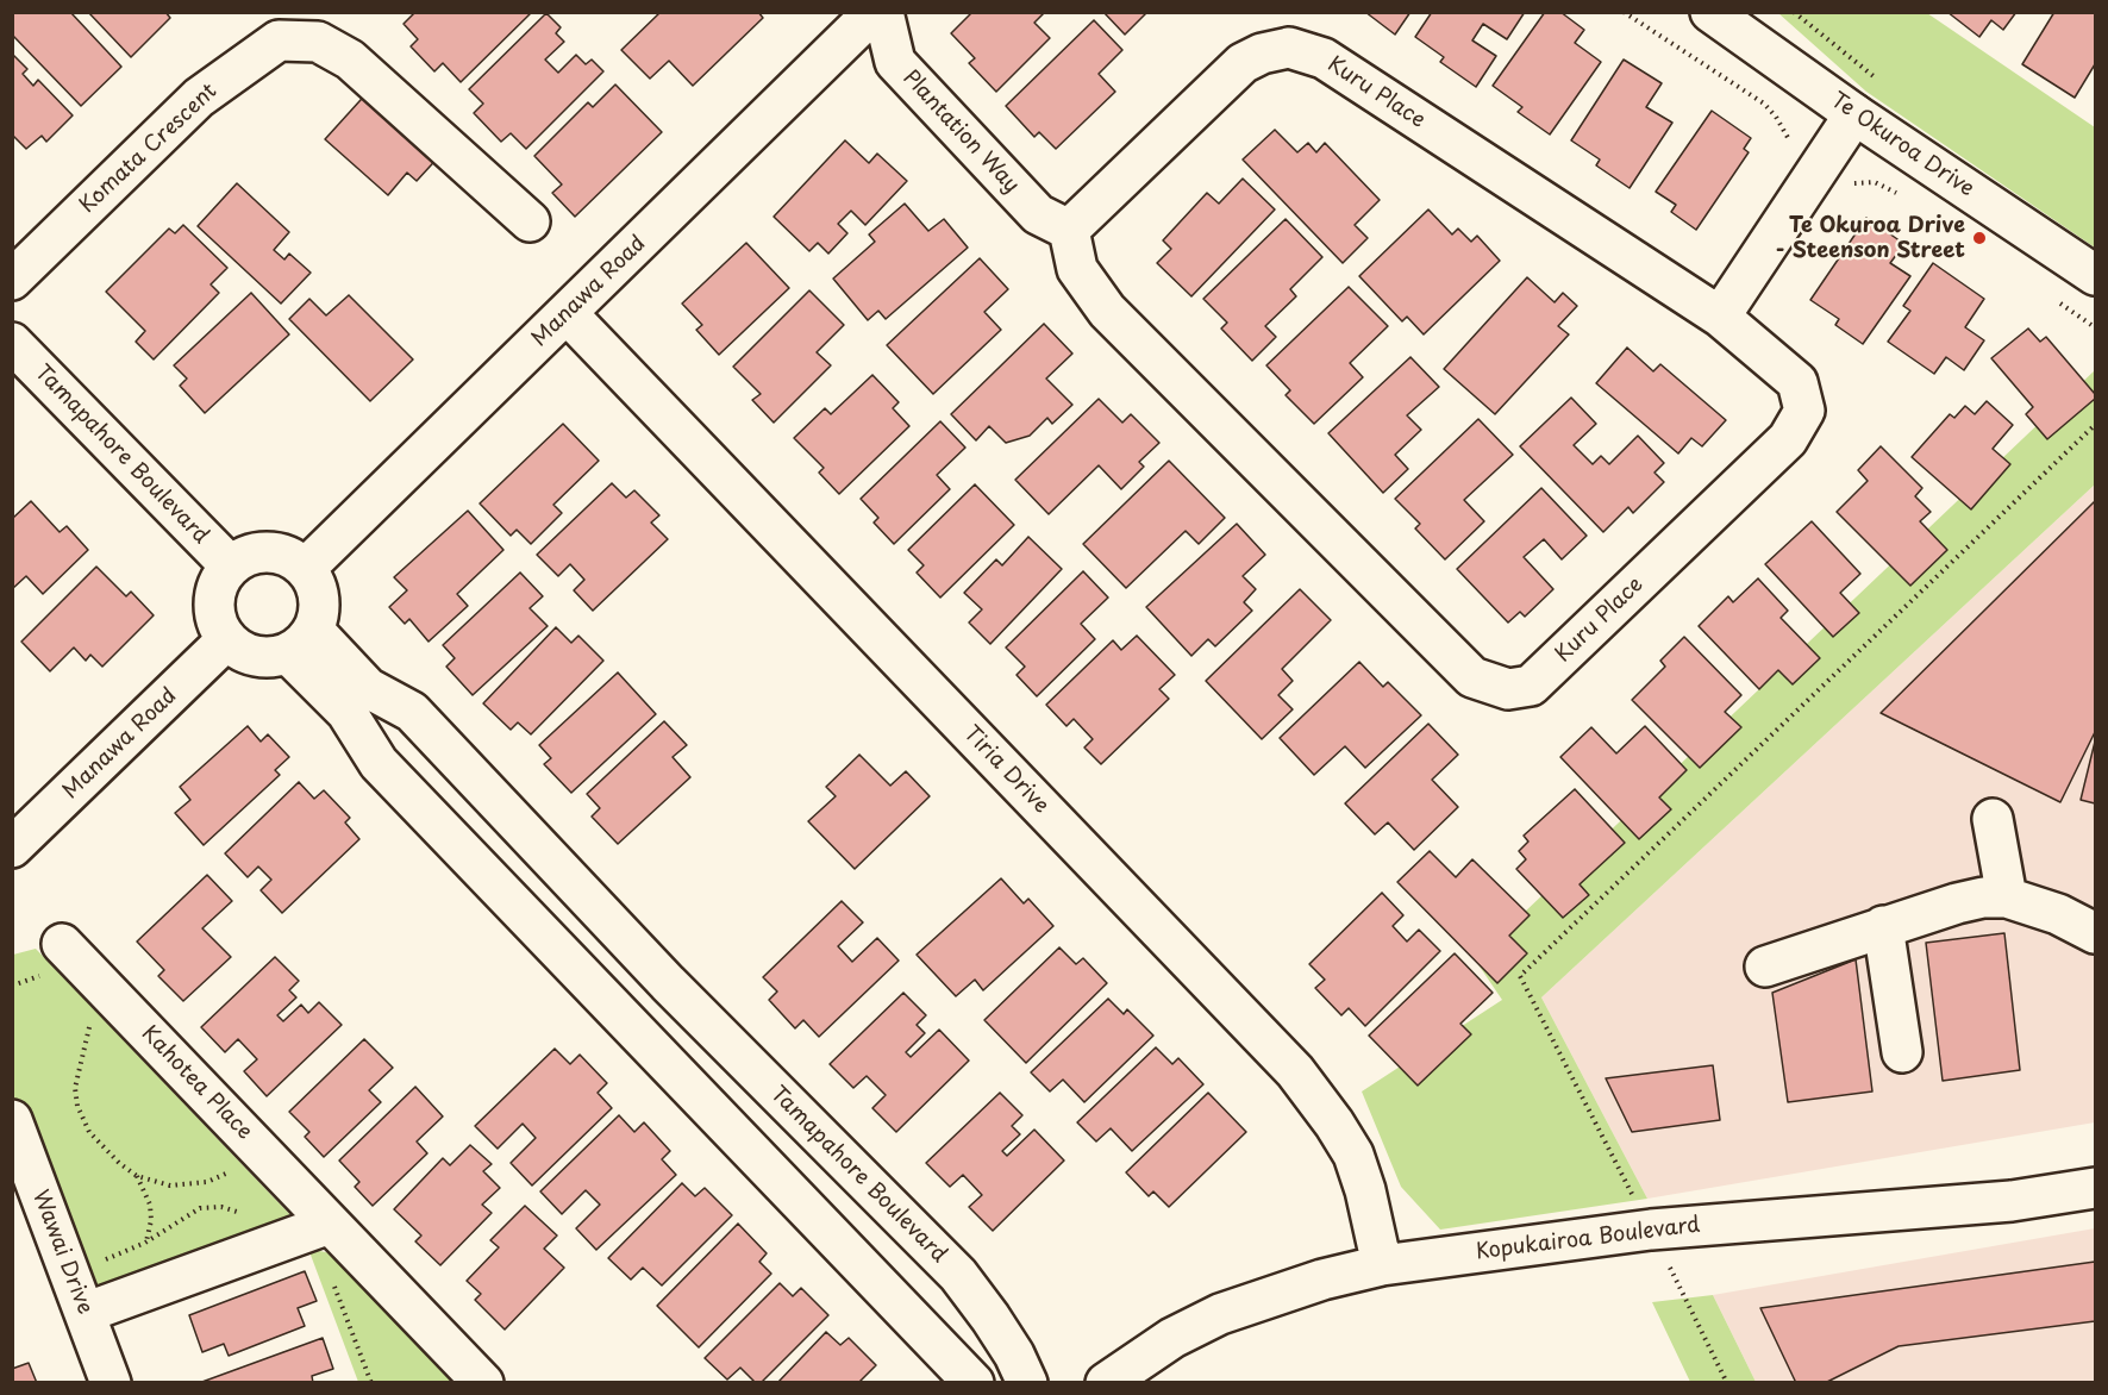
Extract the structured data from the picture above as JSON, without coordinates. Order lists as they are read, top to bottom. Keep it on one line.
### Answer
{"streets":{"street":["Kuru Place","Plantation Way","Te Okuroa Drive","Komata Crescent","Manawa Road","Tamapahore Boulevard","Tiria Drive","Kahotea Place","Kopukairoa Boulevard","Wawai Drive"]},"crossings":[["Kuru Place","Plantation Way"],["Plantation Way","Manawa Road"],["Manawa Road","Tamapahore Boulevard"],["Manawa Road","Tiria Drive"],["Tiria Drive","Kopukairoa Boulevard"]],"places":["Te Okuroa Drive - Steenson Street"]}
